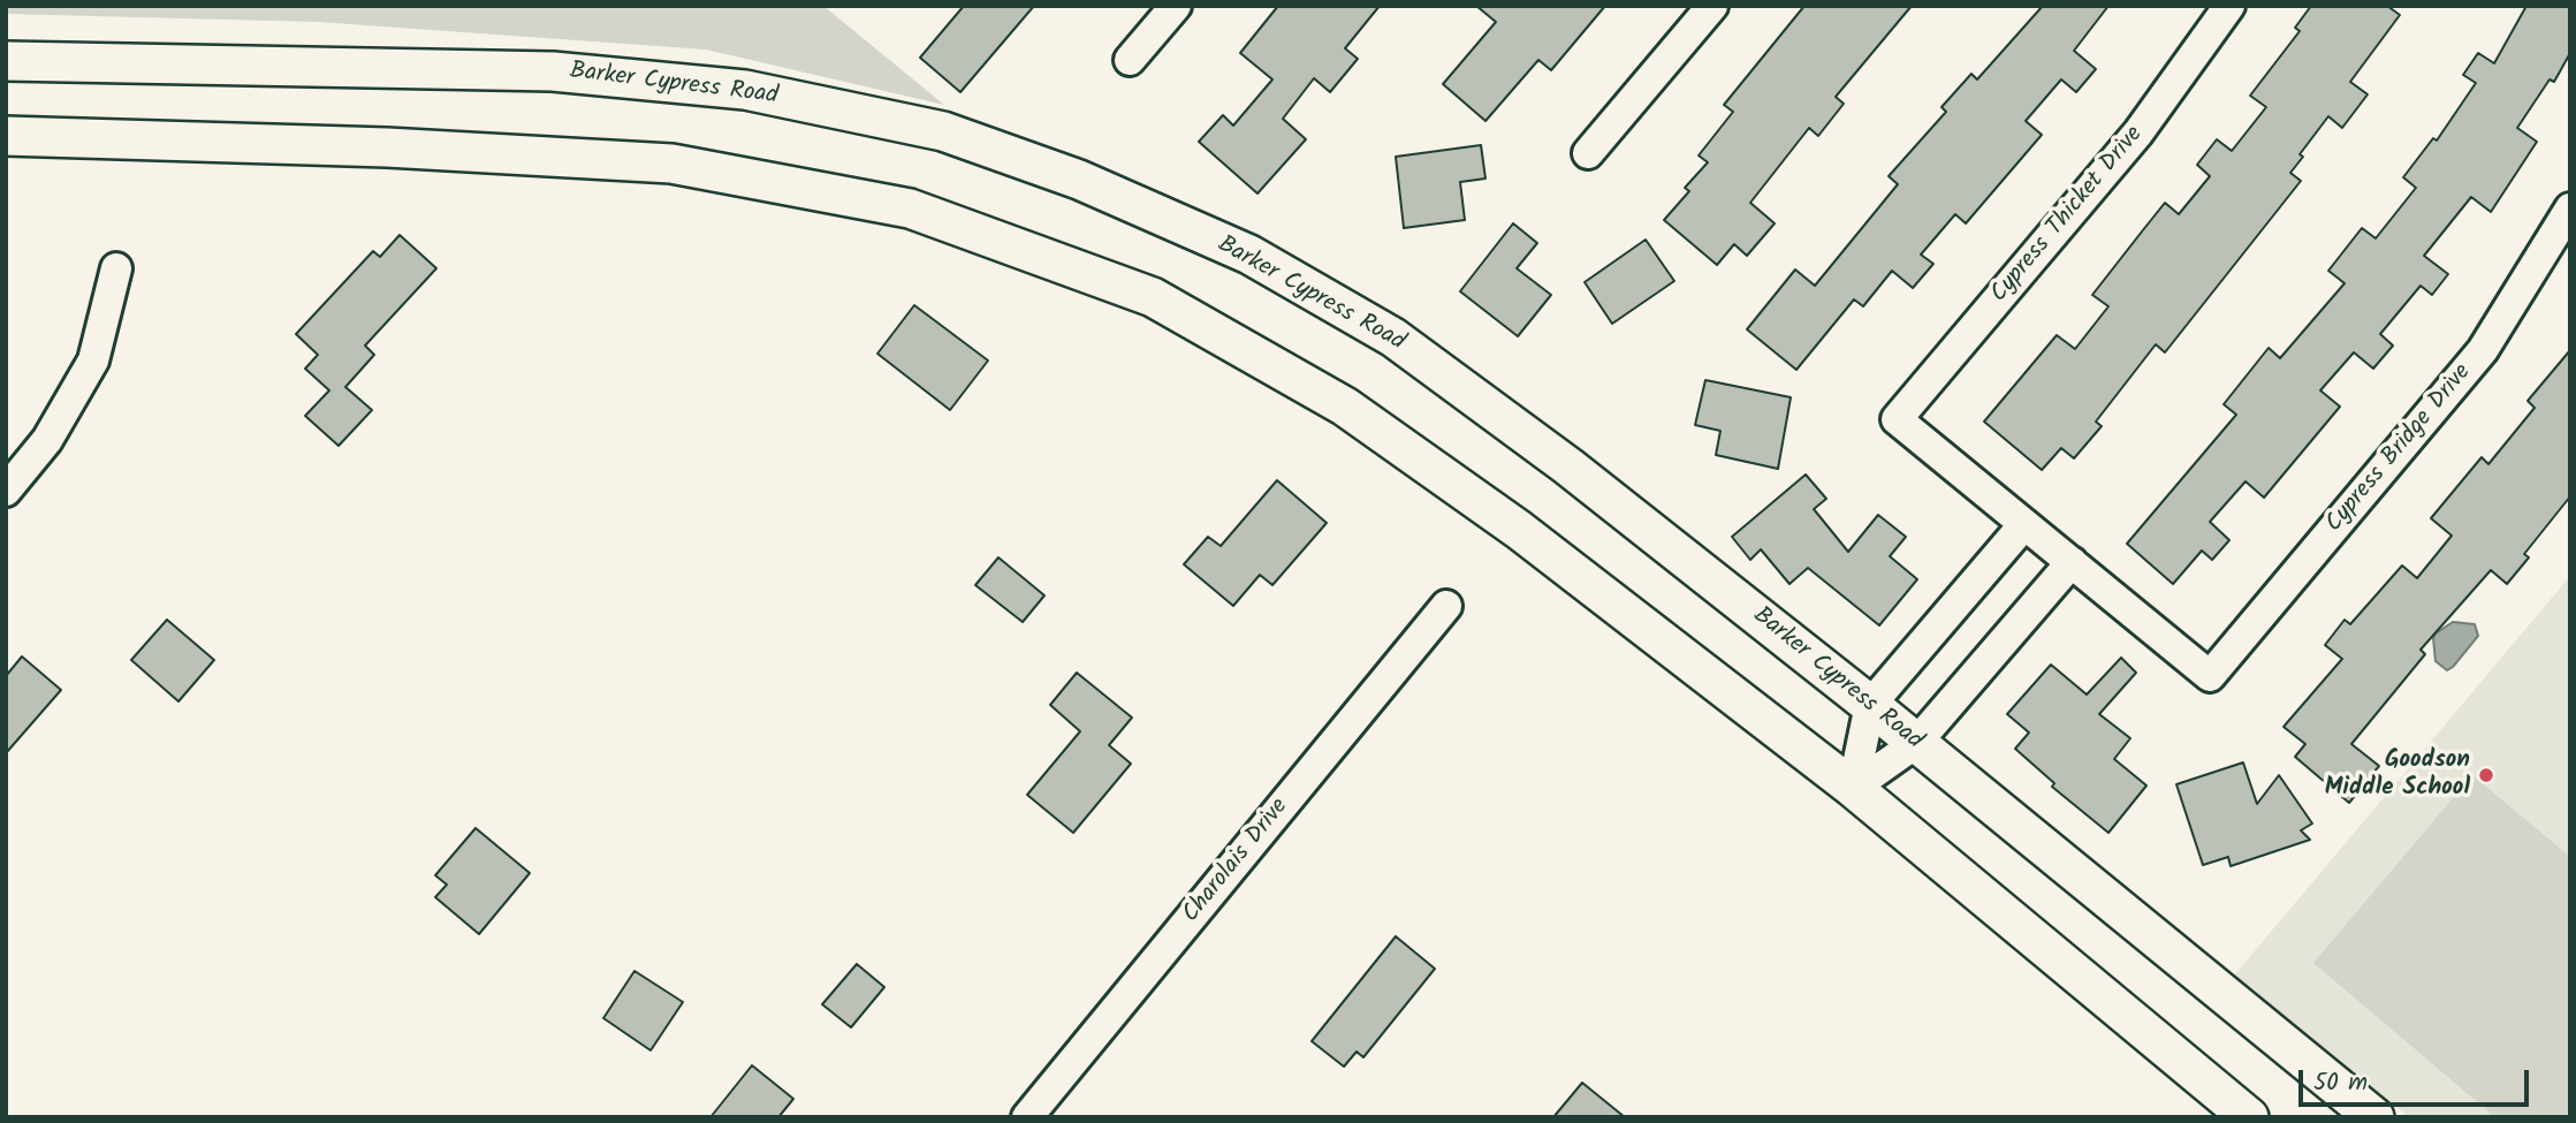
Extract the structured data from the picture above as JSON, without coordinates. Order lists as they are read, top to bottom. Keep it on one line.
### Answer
{"streets":{"main road":["Barker Cypress Road"],"street":["Cypress Thicket Drive","Cypress Bridge Drive","Charolais Drive"]},"places":["Goodson Middle School"],"scale_bar":"50 m"}
